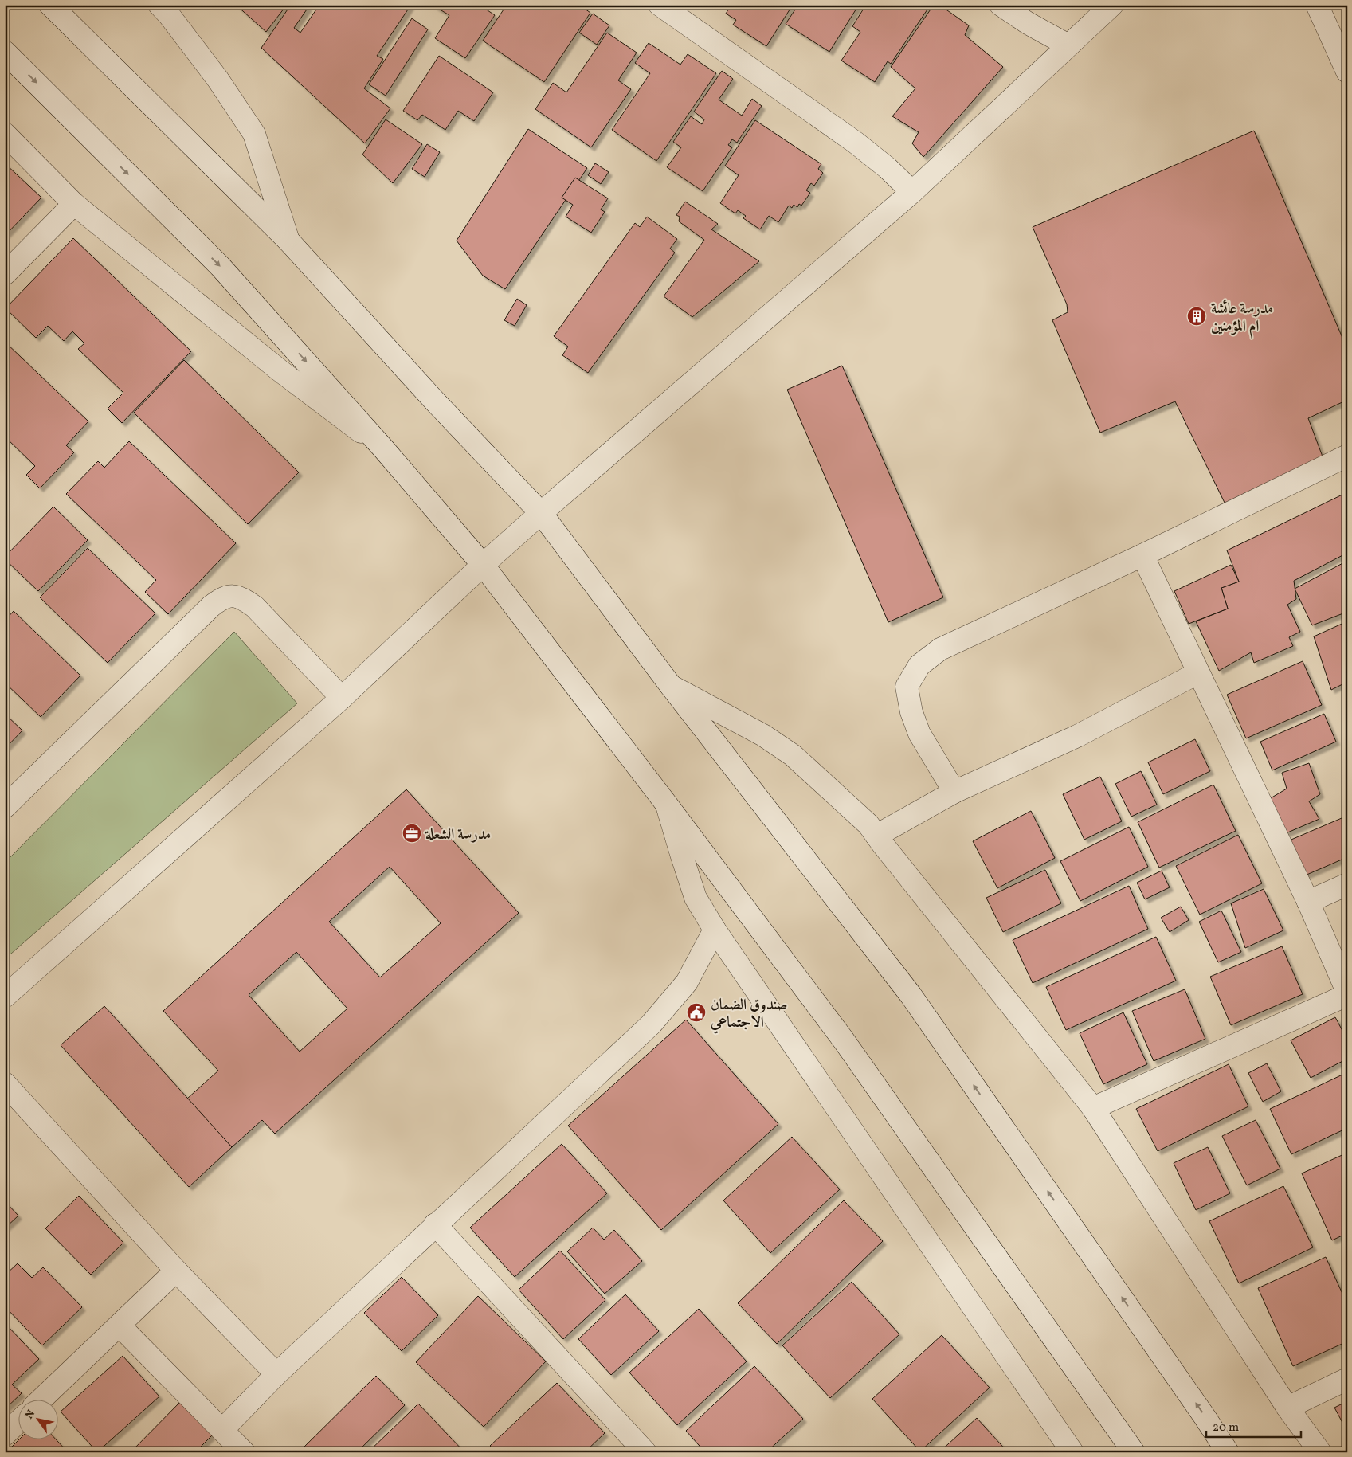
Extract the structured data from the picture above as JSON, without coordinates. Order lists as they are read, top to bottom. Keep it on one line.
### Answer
{"places":{"building":["مدرسة عائشة ام المؤمنين"],"office":["مدرسة الشعلة"],"public building":["صندوق الضمان الاجتماعي"]},"scale_bar":"20 m","north":"top left"}
